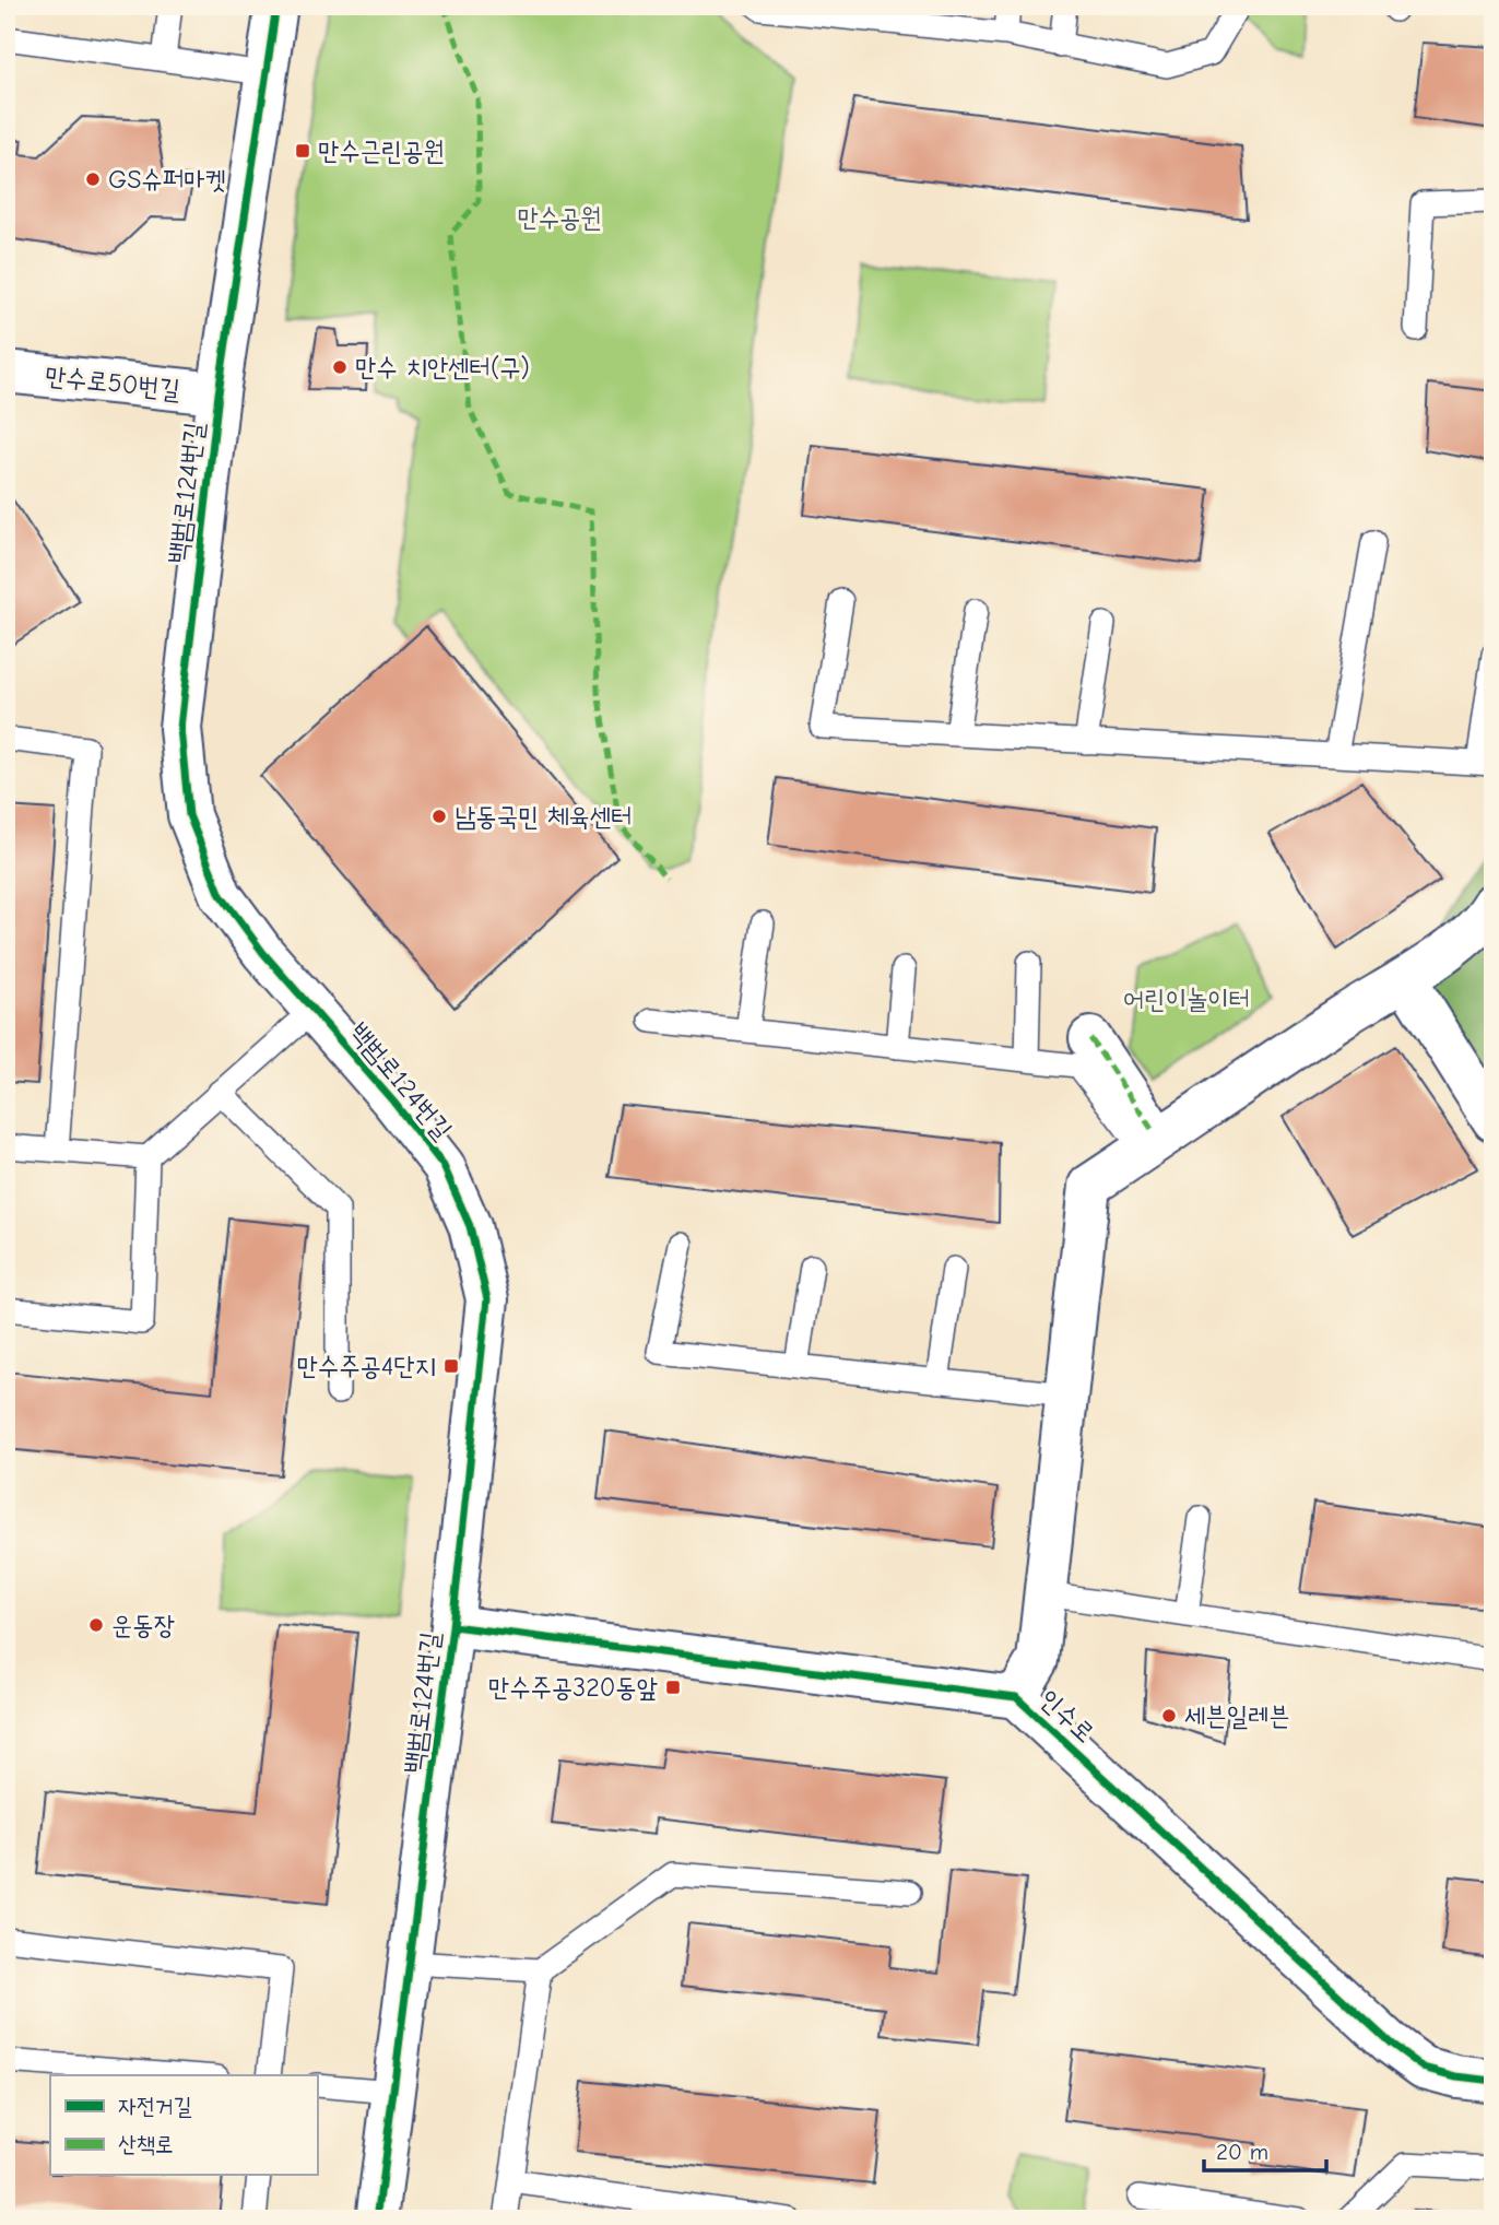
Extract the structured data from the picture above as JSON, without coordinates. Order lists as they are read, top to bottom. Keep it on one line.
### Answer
{"streets":{"street":["만수로50번길","백범로124번길","인수로"]},"crossings":[["만수로50번길","백범로124번길"],["백범로124번길","인수로"]],"parks":["만수공원","어린이놀이터"],"places":{"transit":["만수근린공원","만수주공4단지","만수주공320동앞"],"other":["GS슈퍼마켓","만수 치안센터(구)","남동국민 체육센터","운동장","세븐일레븐"]},"legend":["자전거길","산책로"],"scale_bar":"20 m"}
